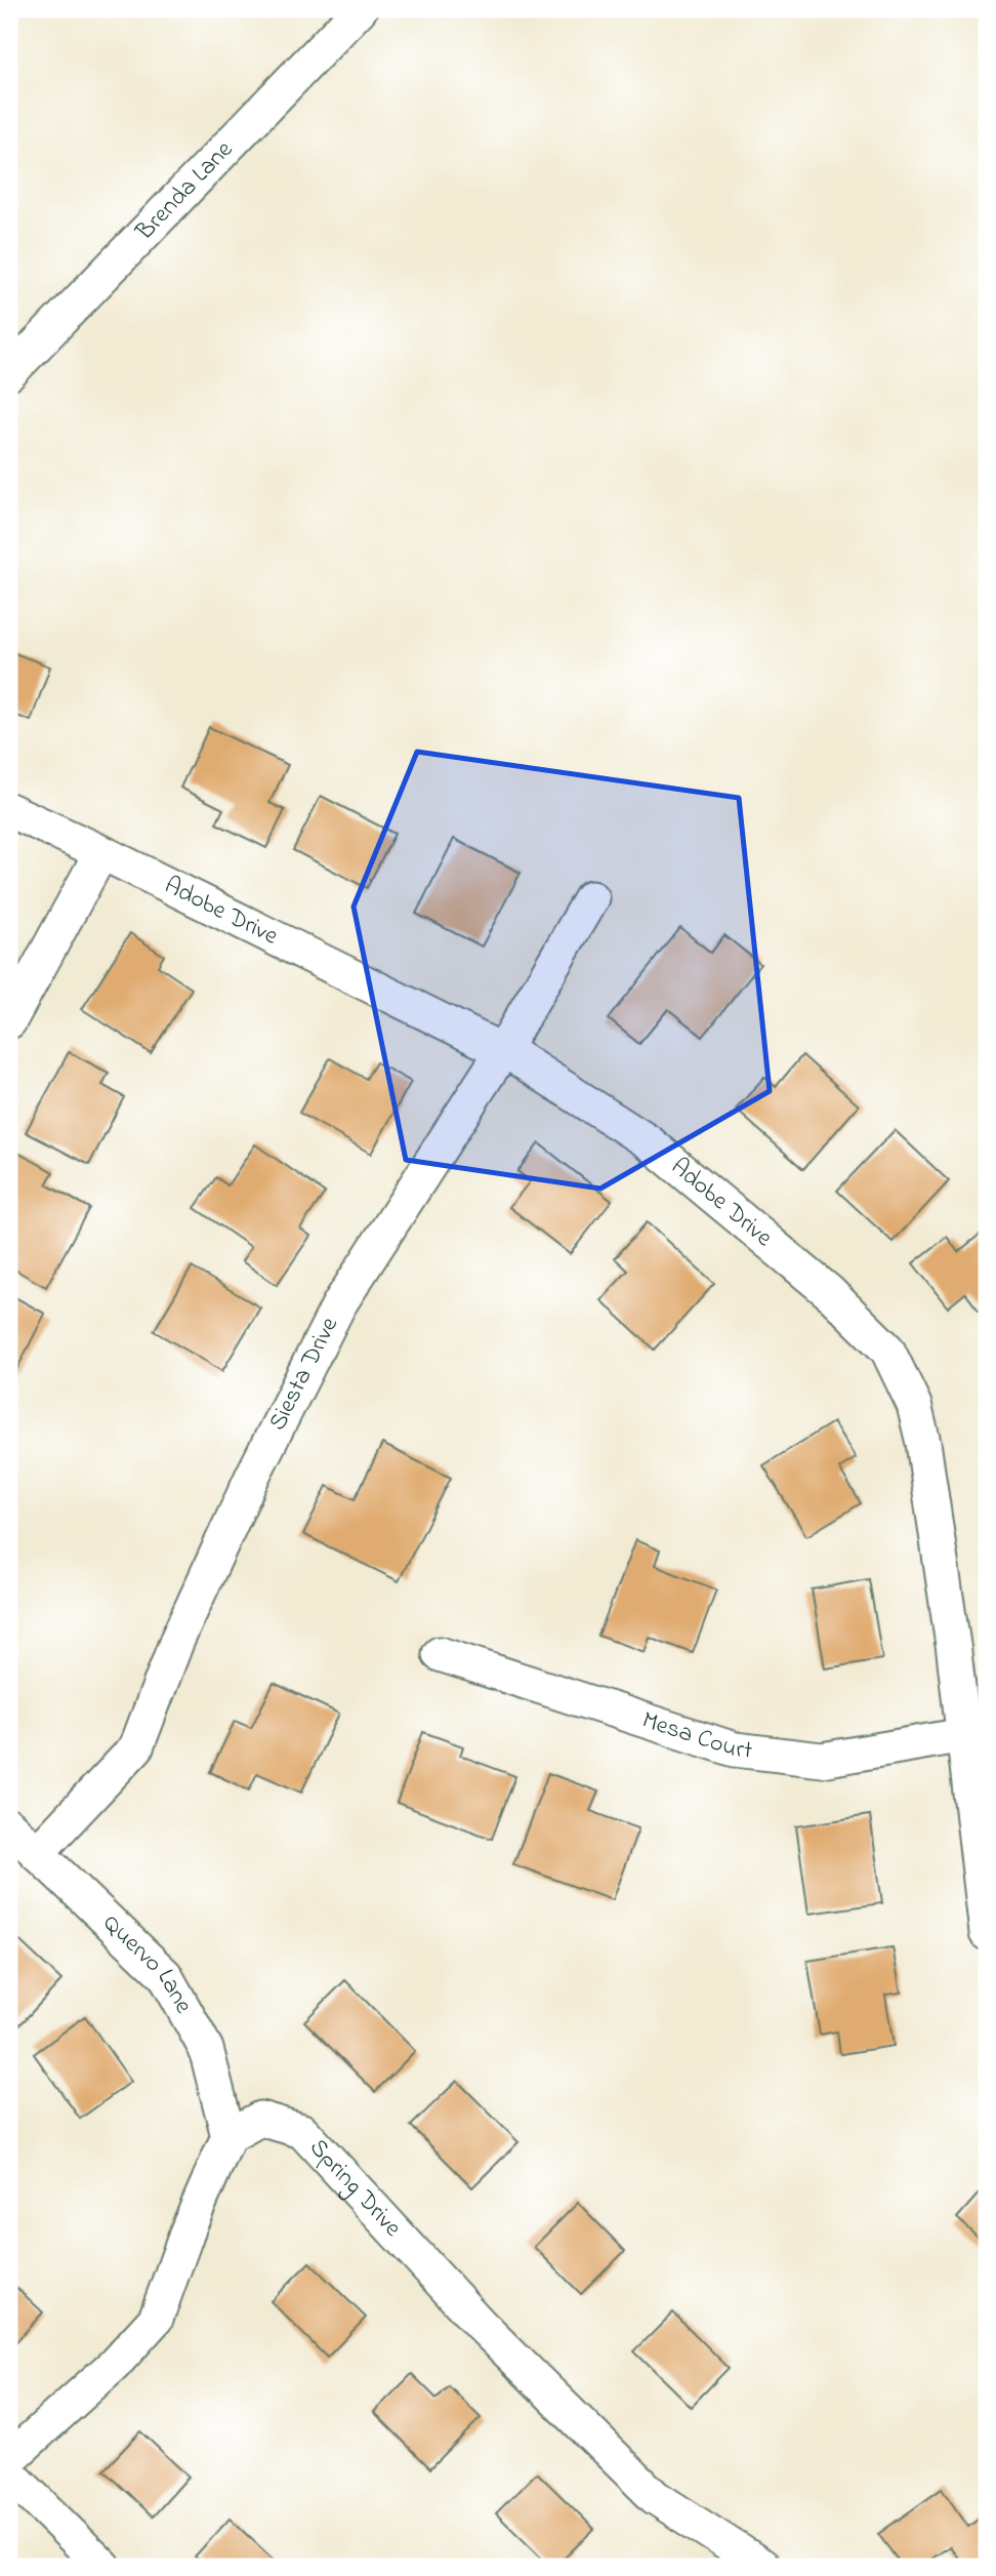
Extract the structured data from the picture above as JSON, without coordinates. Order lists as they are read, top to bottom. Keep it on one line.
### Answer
{"streets":{"street":["Brenda Lane","Adobe Drive","Siesta Drive","Mesa Court","Quervo Lane","Spring Drive"]},"crossings":[["Adobe Drive","Siesta Drive"],["Adobe Drive","Mesa Court"],["Siesta Drive","Quervo Lane"],["Quervo Lane","Spring Drive"]]}
